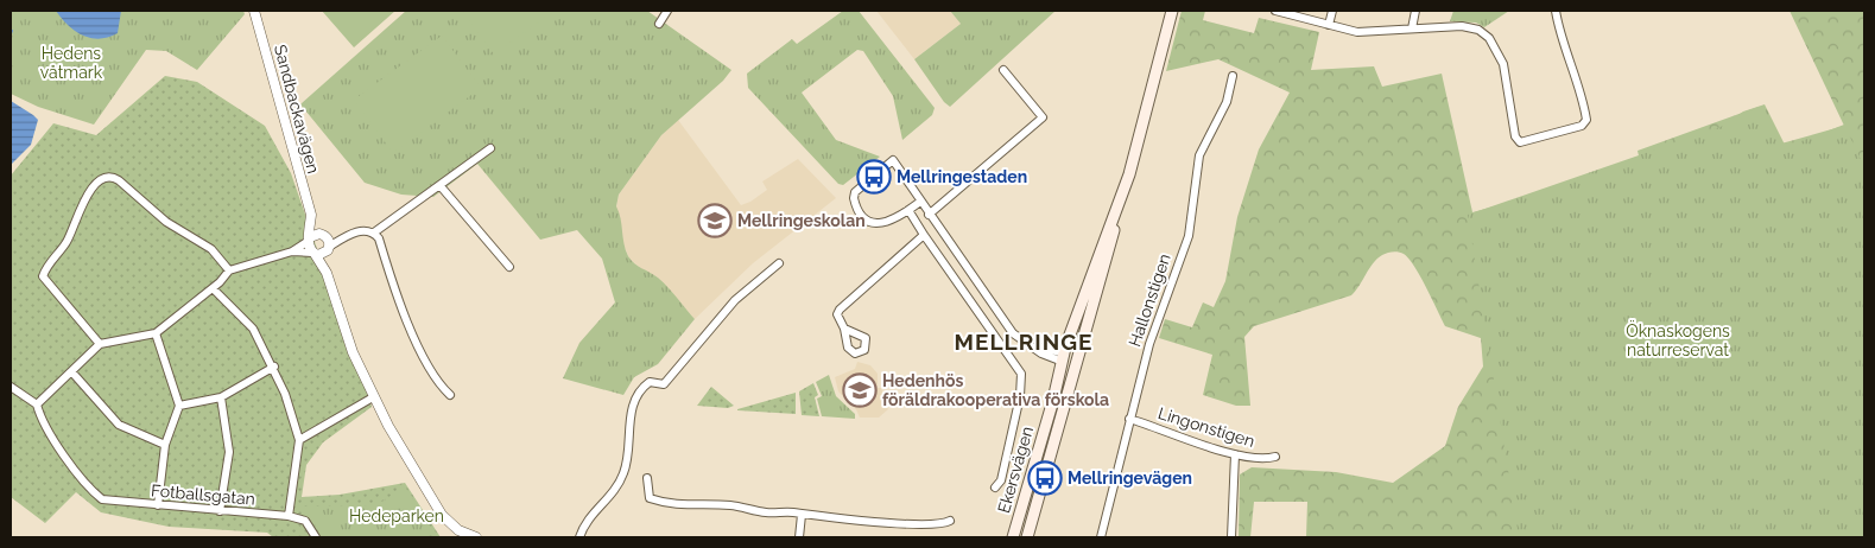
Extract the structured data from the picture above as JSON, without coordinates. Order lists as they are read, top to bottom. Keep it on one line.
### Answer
{"streets":{"main road":["Ekersvägen"],"street":["Sandbackavägen","Hallonstigen","Lingonstigen","Fotballsgatan"]},"crossings":[["Hallonstigen","Lingonstigen"]],"districts":["MELLRINGE"],"parks":["Hedens våtmark","Öknaskogens naturreservat","Hedeparken"],"places":{"bus stop":["Mellringestaden","Mellringevägen"],"school or university":["Mellringeskolan","Hedenhös föräldrakooperativa förskola"]}}
